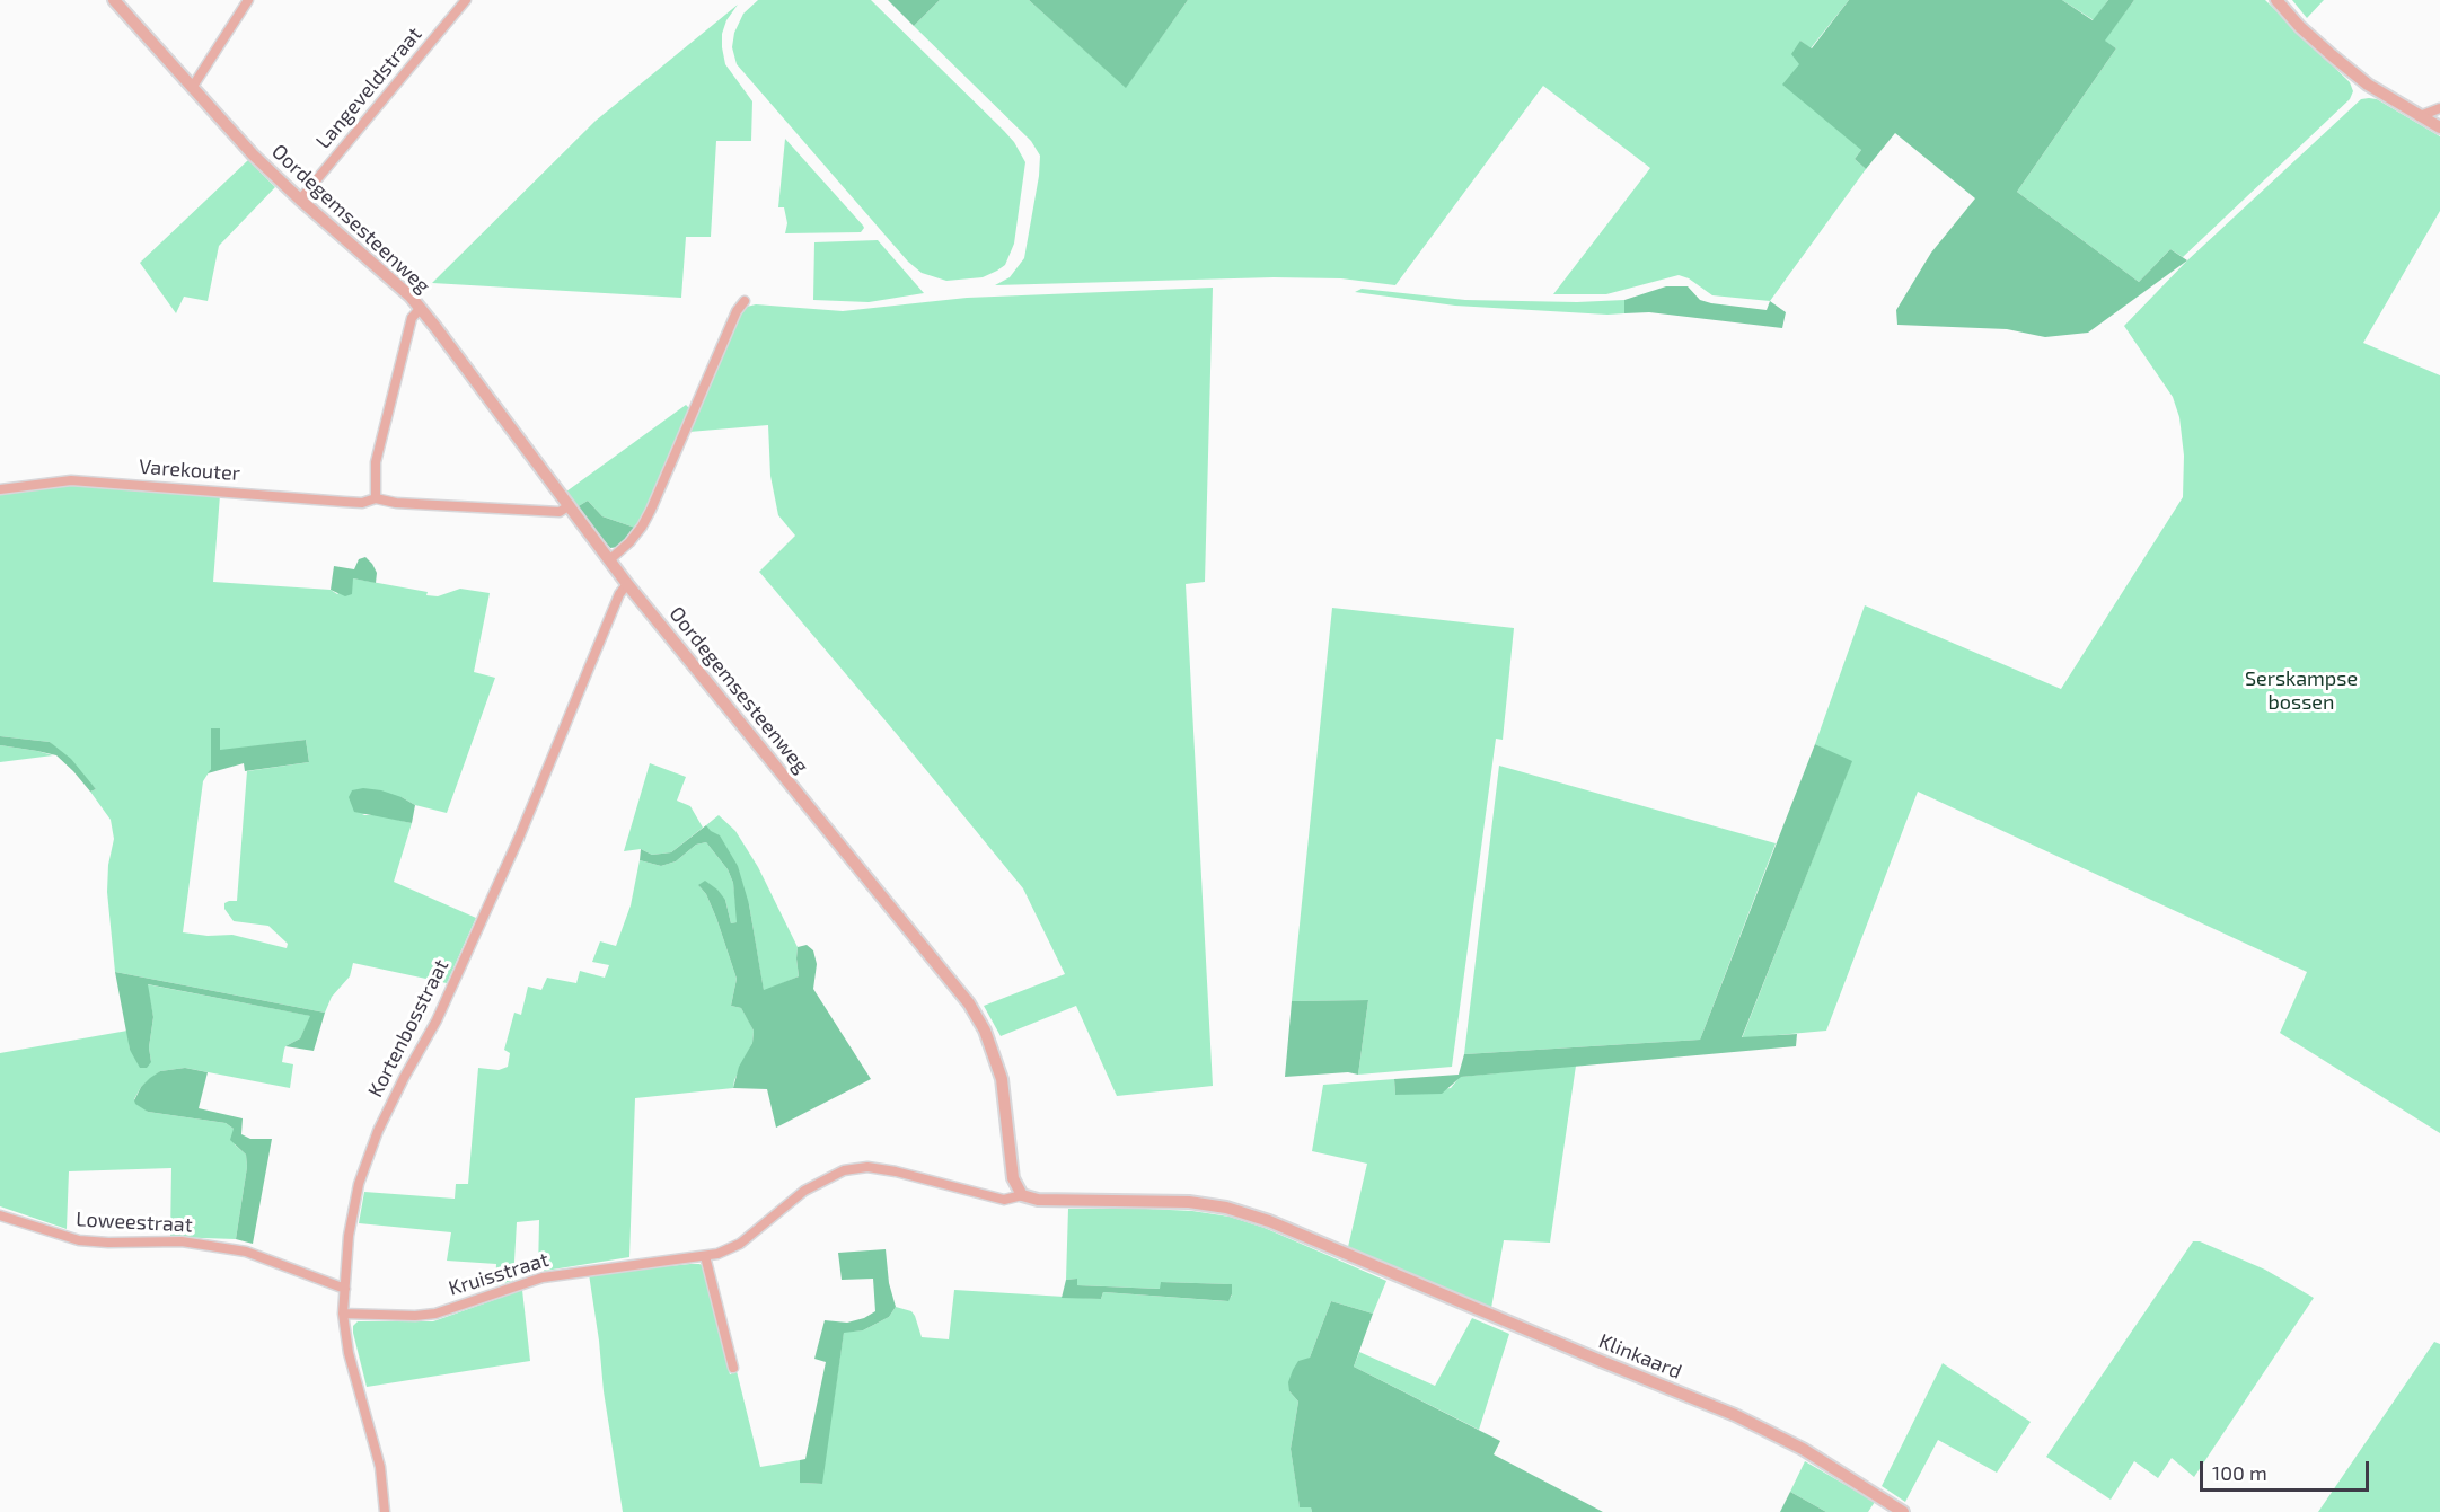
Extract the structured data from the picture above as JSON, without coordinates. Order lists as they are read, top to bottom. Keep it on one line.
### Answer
{"streets":{"street":["Langeveldstraat","Oordegemsesteenweg","Varekouter","Kortenbosstraat","Loweestraat","Kruisstraat","Klinkaard"]},"crossings":[["Langeveldstraat","Oordegemsesteenweg"],["Oordegemsesteenweg","Varekouter"],["Oordegemsesteenweg","Kortenbosstraat"],["Oordegemsesteenweg","Kruisstraat"],["Oordegemsesteenweg","Klinkaard"],["Kortenbosstraat","Loweestraat"],["Kortenbosstraat","Kruisstraat"],["Kruisstraat","Klinkaard"]],"parks":["Serskampse bossen"],"scale_bar":"100 m"}
